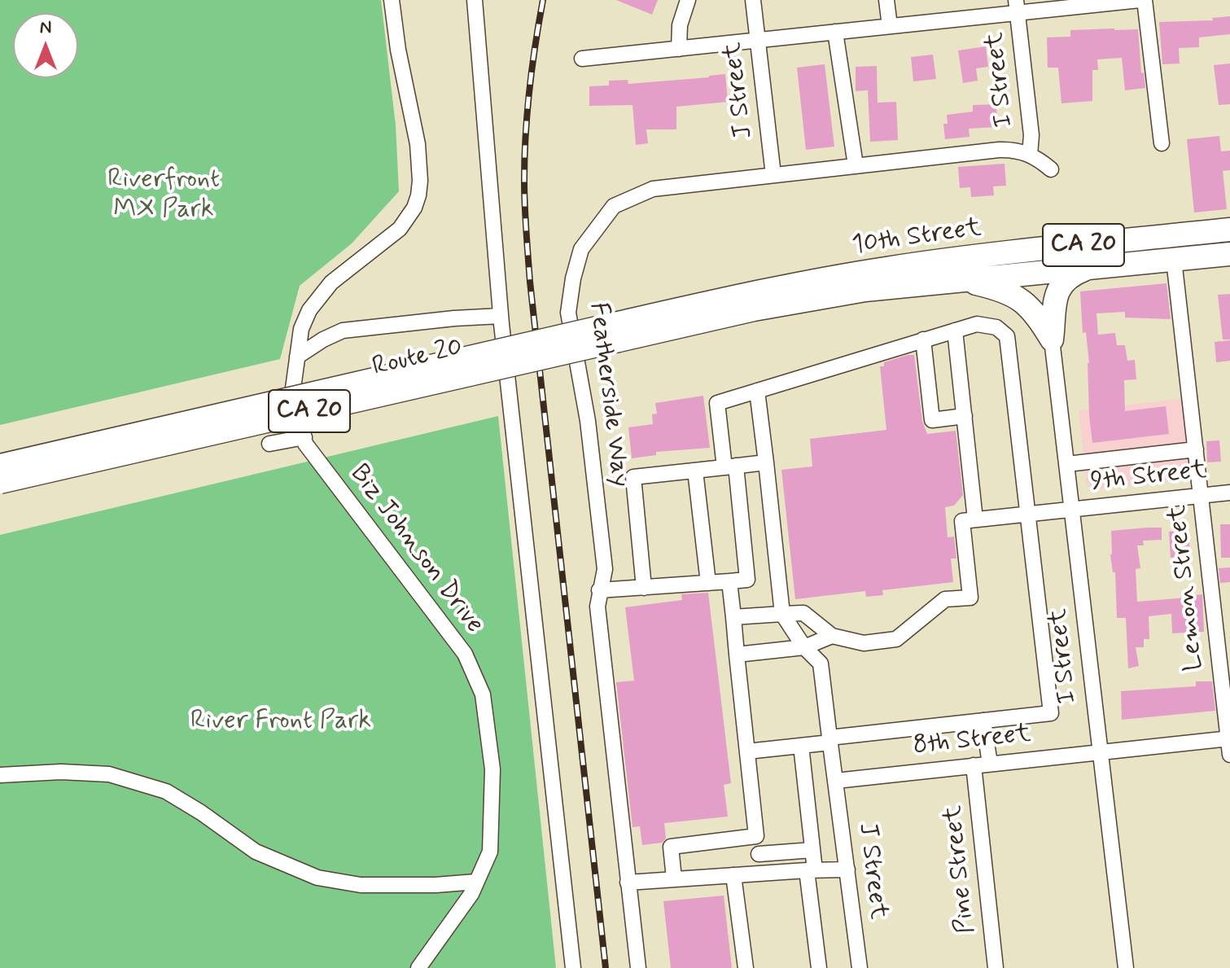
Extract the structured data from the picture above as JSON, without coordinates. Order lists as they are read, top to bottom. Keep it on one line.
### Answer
{"streets":{"highway":["10th Street","CA 20","Route 20"],"street":["I Street","J Street","Featherside Way","9th Street","Biz Johnson Drive","Lemon Street","8th Street","Pine Street"]},"crossings":[["I Street","Featherside Way"],["I Street","9th Street"],["I Street","8th Street"],["J Street","Featherside Way"],["J Street","8th Street"],["10th Street","Route 20"],["10th Street","Lemon Street"],["9th Street","Lemon Street"],["Lemon Street","8th Street"],["8th Street","Pine Street"]],"parks":["Riverfront MX Park","River Front Park"],"north":"top"}
